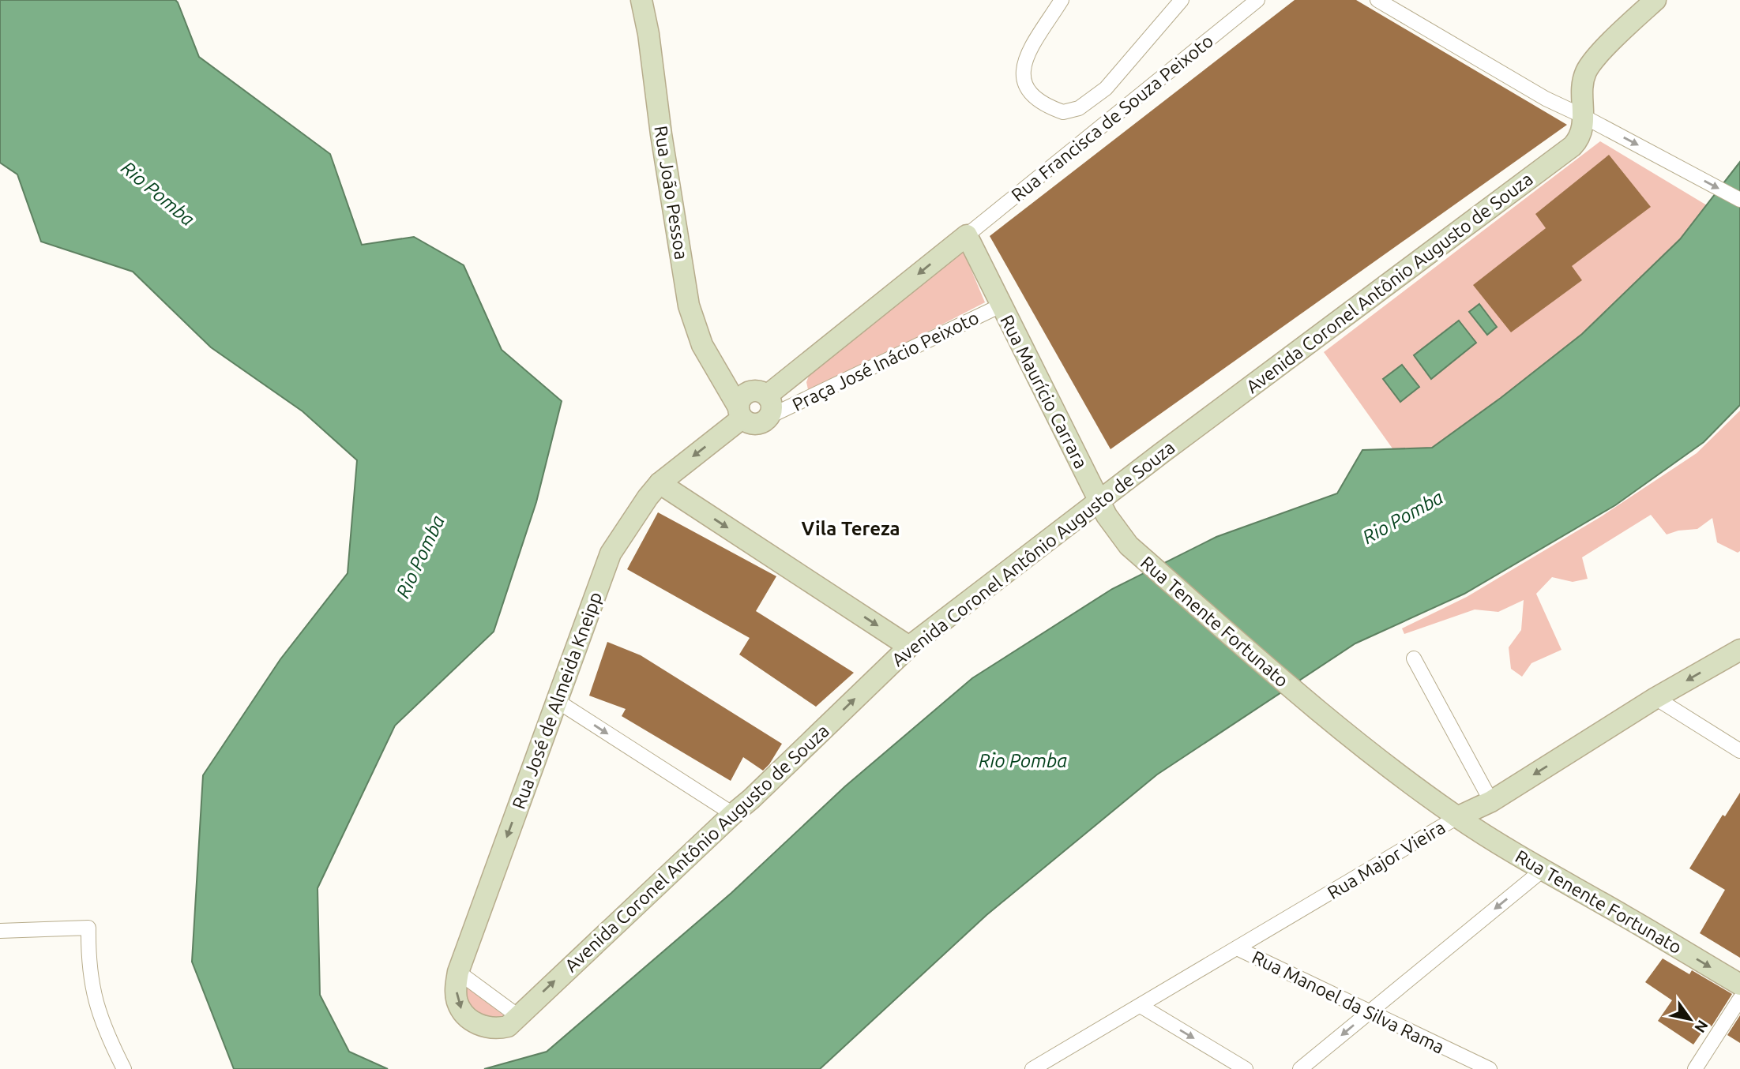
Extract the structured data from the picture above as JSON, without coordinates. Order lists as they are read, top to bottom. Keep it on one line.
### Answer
{"streets":{"street":["Rua Francisca de Souza Peixoto","Rua João Pessoa","Avenida Coronel Antônio Augusto de Souza","Praça José Inácio Peixoto","Rua Maurício Carrara","Rua Tenente Fortunato","Rua José de Almeida Kneipp","Rua Major Vieira","Rua Manoel da Silva Rama"]},"crossings":[["Rua Francisca de Souza Peixoto","Praça José Inácio Peixoto"],["Rua Francisca de Souza Peixoto","Rua Maurício Carrara"],["Rua João Pessoa","Praça José Inácio Peixoto"],["Rua João Pessoa","Rua José de Almeida Kneipp"],["Avenida Coronel Antônio Augusto de Souza","Rua Maurício Carrara"],["Avenida Coronel Antônio Augusto de Souza","Rua José de Almeida Kneipp"],["Praça José Inácio Peixoto","Rua Maurício Carrara"],["Praça José Inácio Peixoto","Rua José de Almeida Kneipp"],["Rua Maurício Carrara","Rua Tenente Fortunato"],["Rua Tenente Fortunato","Rua Major Vieira"],["Rua Major Vieira","Rua Manoel da Silva Rama"]],"one_way":["Rua José de Almeida Kneipp","Rua Major Vieira"],"districts":["Vila Tereza"],"water":["Rio Pomba"],"north":"bottom right"}
